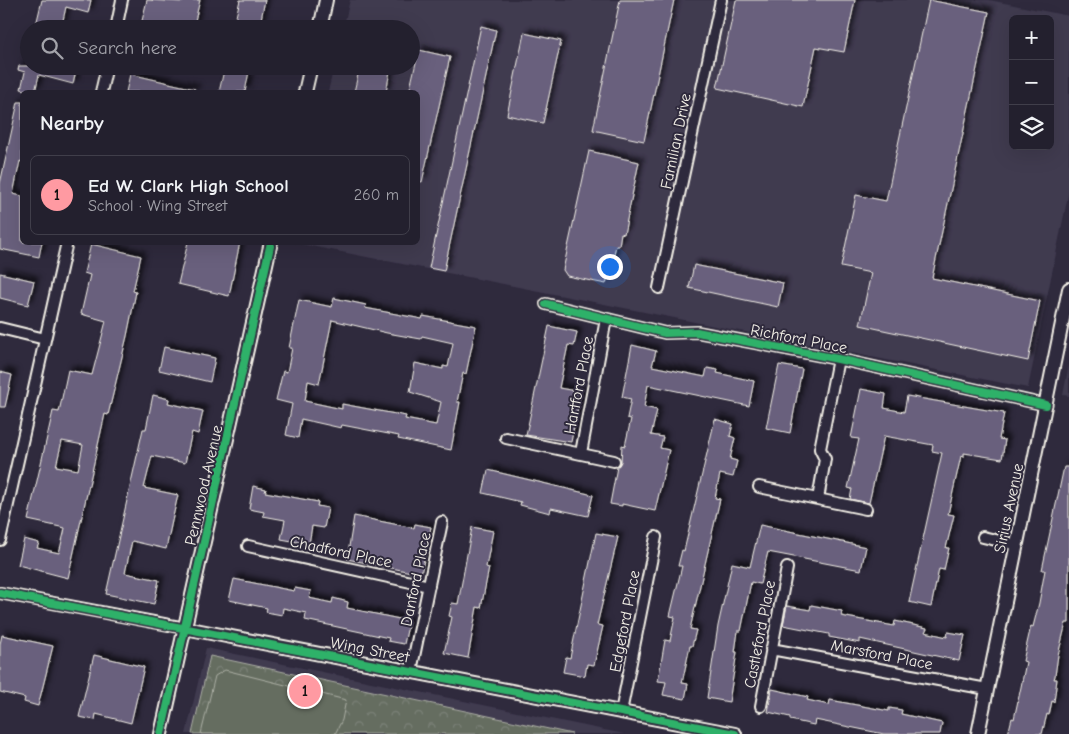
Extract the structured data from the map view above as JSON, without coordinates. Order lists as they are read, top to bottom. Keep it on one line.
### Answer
{"streets":{"street":["Familian Drive","Richford Place","Hartford Place","Pennwood Avenue","Sirius Avenue","Chadford Place","Danford Place","Edgeford Place","Castleford Place","Wing Street","Marsford Place"]},"crossings":[["Richford Place","Hartford Place"],["Richford Place","Sirius Avenue"],["Pennwood Avenue","Wing Street"],["Sirius Avenue","Marsford Place"],["Chadford Place","Danford Place"],["Danford Place","Wing Street"],["Edgeford Place","Wing Street"],["Castleford Place","Marsford Place"]],"page":{"map_buttons":["+","−"],"search":"Search here","heading":"Nearby","list":[{"mark":"1","name":"Ed W. Clark High School","note":"School · Wing Street","value":"260 m"}],"pins":"1"}}
